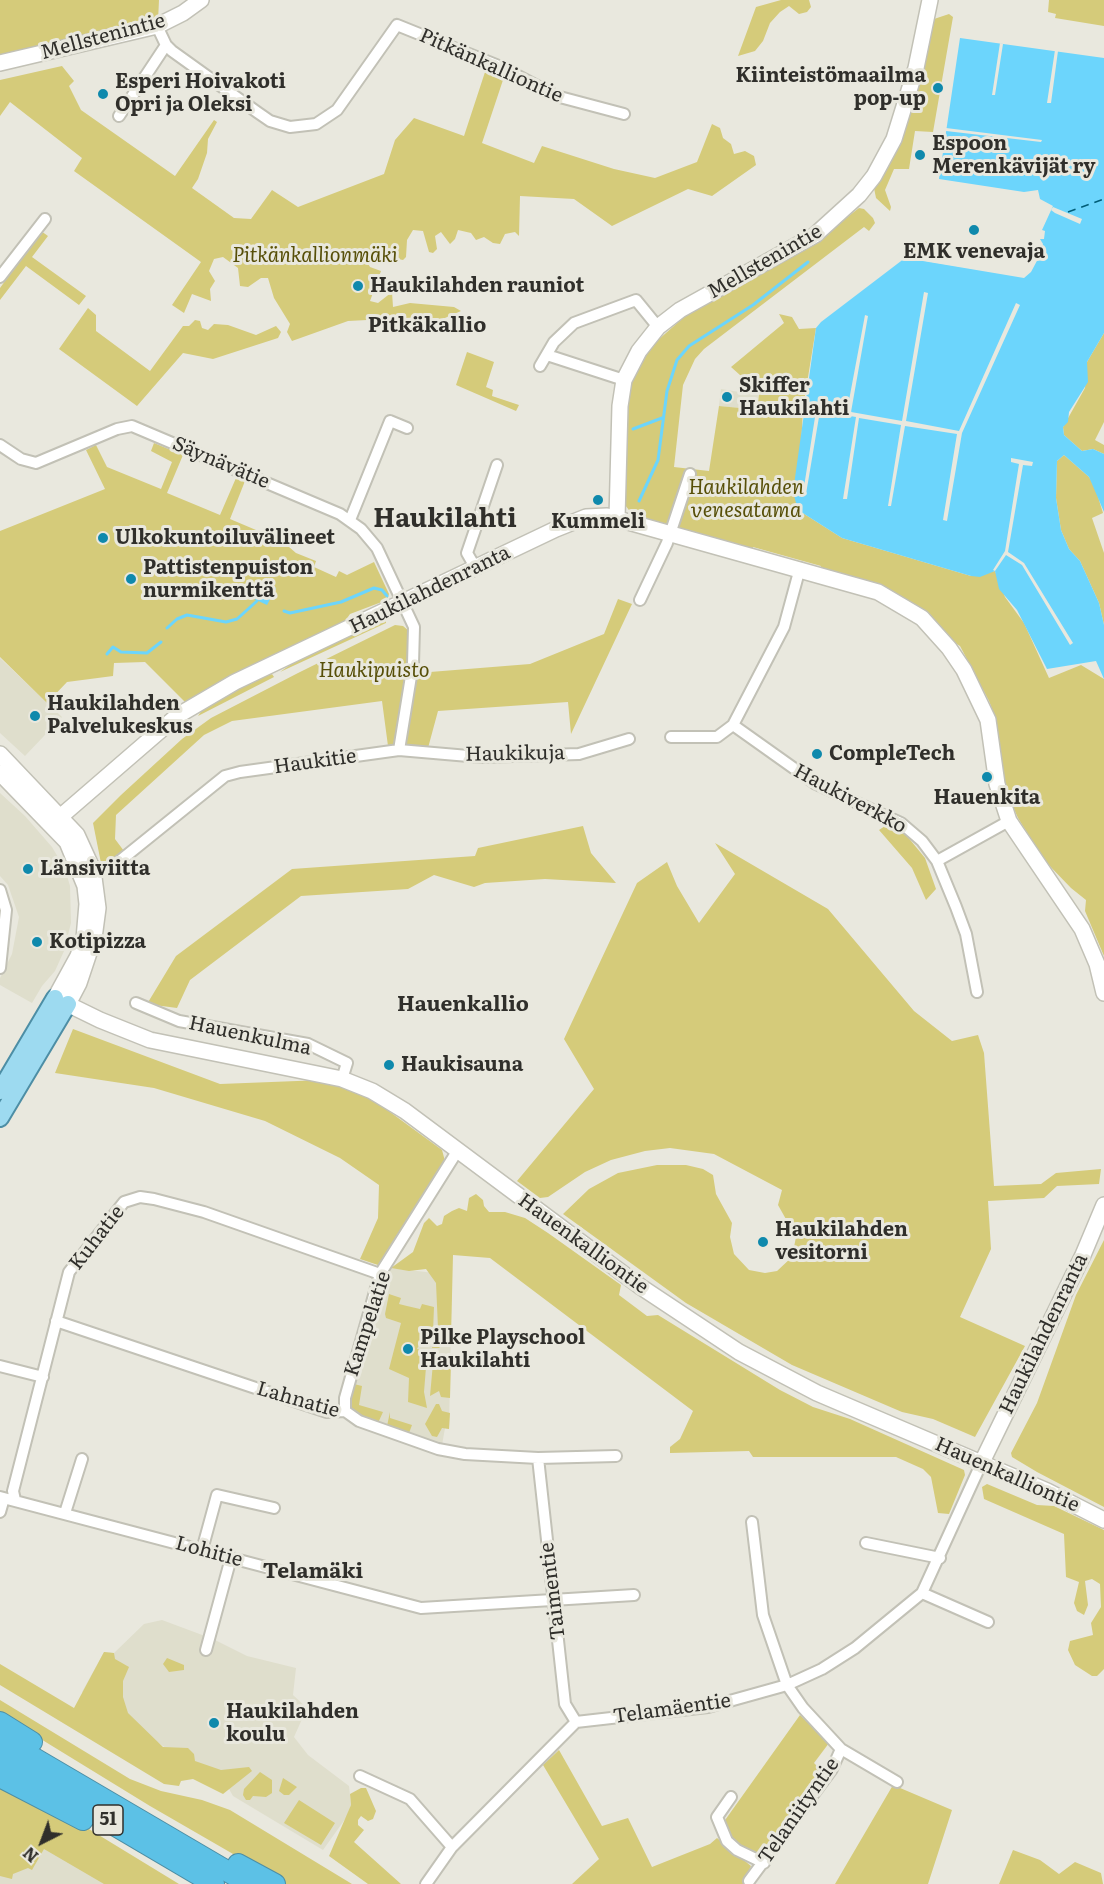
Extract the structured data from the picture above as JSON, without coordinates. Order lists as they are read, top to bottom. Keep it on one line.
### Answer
{"streets":{"highway":["51"],"street":["Mellstenintie","Pitkänkalliontie","Säynävätie","Haukilahdenranta","Haukikuja","Haukitie","Haukiverkko","Hauenkulma","Kuhatie","Hauenkalliontie","Kampelatie","Lahnatie","Lohitie","Taimentie","Telamäentie","Telaniityntie"]},"crossings":[["Mellstenintie","Pitkänkalliontie"],["Mellstenintie","Haukilahdenranta"],["Säynävätie","Haukilahdenranta"],["Haukilahdenranta","Hauenkalliontie"],["Haukilahdenranta","Telamäentie"],["Haukikuja","Haukitie"],["Hauenkulma","Hauenkalliontie"],["Kuhatie","Kampelatie"],["Kuhatie","Lahnatie"],["Kuhatie","Lohitie"],["Hauenkalliontie","Kampelatie"],["Hauenkalliontie","Telamäentie"],["Kampelatie","Lahnatie"],["Lahnatie","Taimentie"],["Lohitie","Taimentie"],["Taimentie","Telamäentie"],["Telamäentie","Telaniityntie"]],"districts":["Pitkäkallio","Haukilahti","Hauenkallio","Telamäki"],"parks":["Pitkänkallionmäki","Haukilahden venesatama","Haukipuisto"],"places":["Kiinteistömaailma pop-up","Esperi Hoivakoti Opri ja Oleksi","Espoon Merenkävijät ry","EMK venevaja","Haukilahden rauniot","Skiffer Haukilahti","Kummeli","Ulkokuntoiluvälineet","Pattistenpuiston nurmikenttä","Haukilahden Palvelukeskus","CompleTech","Hauenkita","Länsiviitta","Kotipizza","Haukisauna","Haukilahden vesitorni","Pilke Playschool Haukilahti","Haukilahden koulu"],"north":"bottom left"}
